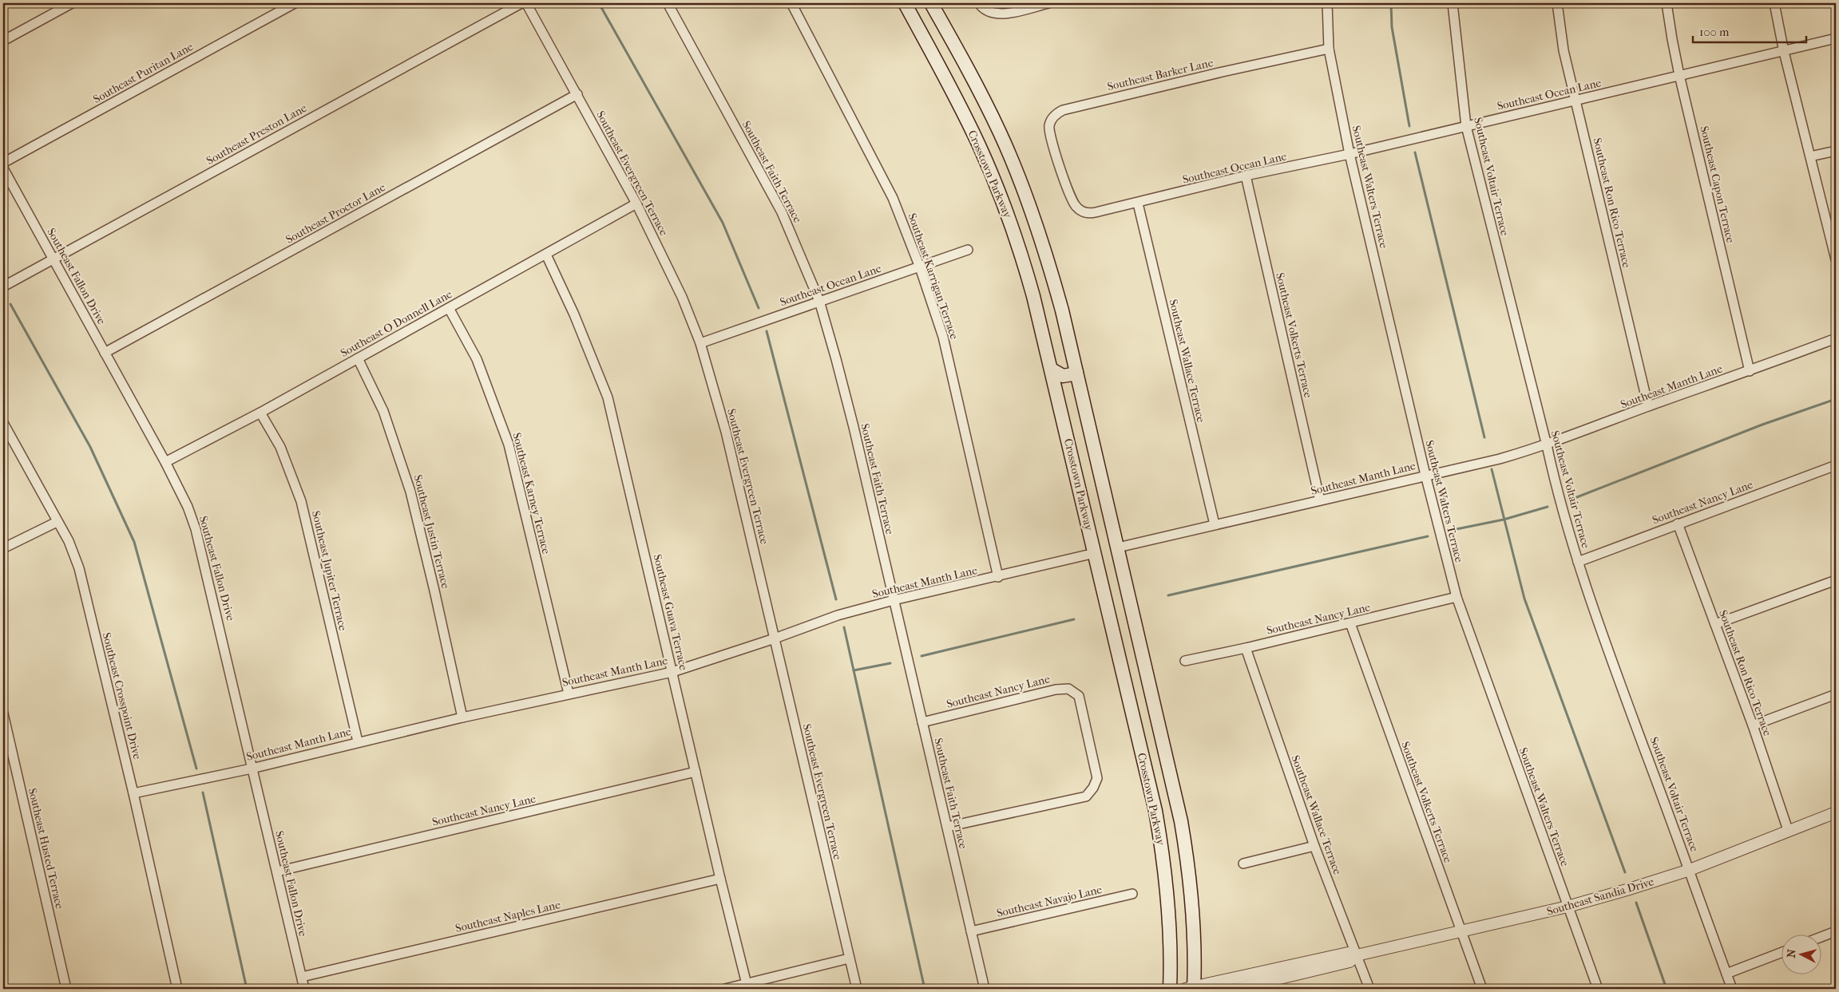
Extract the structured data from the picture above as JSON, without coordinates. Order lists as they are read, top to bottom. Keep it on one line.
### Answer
{"streets":{"main road":["Crosstown Parkway"],"street":["Southeast Puritan Lane","Southeast Barker Lane","Southeast Ocean Lane","Southeast Preston Lane","Southeast Faith Terrace","Southeast Evergreen Terrace","Southeast Voltair Terrace","Southeast Capon Terrace","Southeast Walters Terrace","Southeast Ron Rico Terrace","Southeast Proctor Lane","Southeast Fallon Drive","Southeast Karrigan Terrace","Southeast O Donnell Lane","Southeast Volkerts Terrace","Southeast Wallace Terrace","Southeast Manth Lane","Southeast Karney Terrace","Southeast Nancy Lane","Southeast Justin Terrace","Southeast Jupiter Terrace","Southeast Guava Terrace","Southeast Crosspoint Drive","Southeast Husted Terrace","Southeast Sandia Drive","Southeast Navajo Lane","Southeast Naples Lane"]},"crossings":[["Southeast Barker Lane","Southeast Ocean Lane"],["Southeast Barker Lane","Southeast Walters Terrace"],["Southeast Ocean Lane","Southeast Faith Terrace"],["Southeast Ocean Lane","Southeast Evergreen Terrace"],["Southeast Ocean Lane","Southeast Voltair Terrace"],["Southeast Ocean Lane","Southeast Capon Terrace"],["Southeast Ocean Lane","Southeast Walters Terrace"],["Southeast Ocean Lane","Southeast Ron Rico Terrace"],["Southeast Ocean Lane","Southeast Karrigan Terrace"],["Southeast Ocean Lane","Southeast Volkerts Terrace"],["Southeast Ocean Lane","Southeast Wallace Terrace"],["Southeast Preston Lane","Southeast Fallon Drive"],["Southeast Faith Terrace","Southeast Manth Lane"],["Southeast Faith Terrace","Southeast Nancy Lane"],["Southeast Faith Terrace","Southeast Navajo Lane"],["Southeast Evergreen Terrace","Southeast Proctor Lane"],["Southeast Evergreen Terrace","Southeast O Donnell Lane"],["Southeast Evergreen Terrace","Southeast Manth Lane"],["Crosstown Parkway","Southeast Manth Lane"],["Southeast Voltair Terrace","Southeast Manth Lane"],["Southeast Voltair Terrace","Southeast Nancy Lane"],["Southeast Voltair Terrace","Southeast Sandia Drive"],["Southeast Capon Terrace","Southeast Manth Lane"],["Southeast Walters Terrace","Southeast Manth Lane"],["Southeast Walters Terrace","Southeast Nancy Lane"],["Southeast Walters Terrace","Southeast Sandia Drive"],["Southeast Ron Rico Terrace","Southeast Manth Lane"],["Southeast Ron Rico Terrace","Southeast Nancy Lane"],["Southeast Ron Rico Terrace","Southeast Sandia Drive"],["Southeast Proctor Lane","Southeast Fallon Drive"],["Southeast Fallon Drive","Southeast O Donnell Lane"],["Southeast Fallon Drive","Southeast Manth Lane"],["Southeast Fallon Drive","Southeast Nancy Lane"],["Southeast Fallon Drive","Southeast Naples Lane"],["Southeast Karrigan Terrace","Southeast Manth Lane"],["Southeast O Donnell Lane","Southeast Karney Terrace"],["Southeast O Donnell Lane","Southeast Justin Terrace"],["Southeast O Donnell Lane","Southeast Jupiter Terrace"],["Southeast O Donnell Lane","Southeast Guava Terrace"],["Southeast Volkerts Terrace","Southeast Manth Lane"],["Southeast Volkerts Terrace","Southeast Nancy Lane"],["Southeast Volkerts Terrace","Southeast Sandia Drive"],["Southeast Wallace Terrace","Southeast Manth Lane"],["Southeast Wallace Terrace","Southeast Nancy Lane"],["Southeast Wallace Terrace","Southeast Sandia Drive"],["Southeast Manth Lane","Southeast Karney Terrace"],["Southeast Manth Lane","Southeast Justin Terrace"],["Southeast Manth Lane","Southeast Jupiter Terrace"],["Southeast Manth Lane","Southeast Guava Terrace"],["Southeast Manth Lane","Southeast Crosspoint Drive"],["Southeast Nancy Lane","Southeast Guava Terrace"],["Southeast Guava Terrace","Southeast Naples Lane"]],"scale_bar":"100 m","north":"left"}
